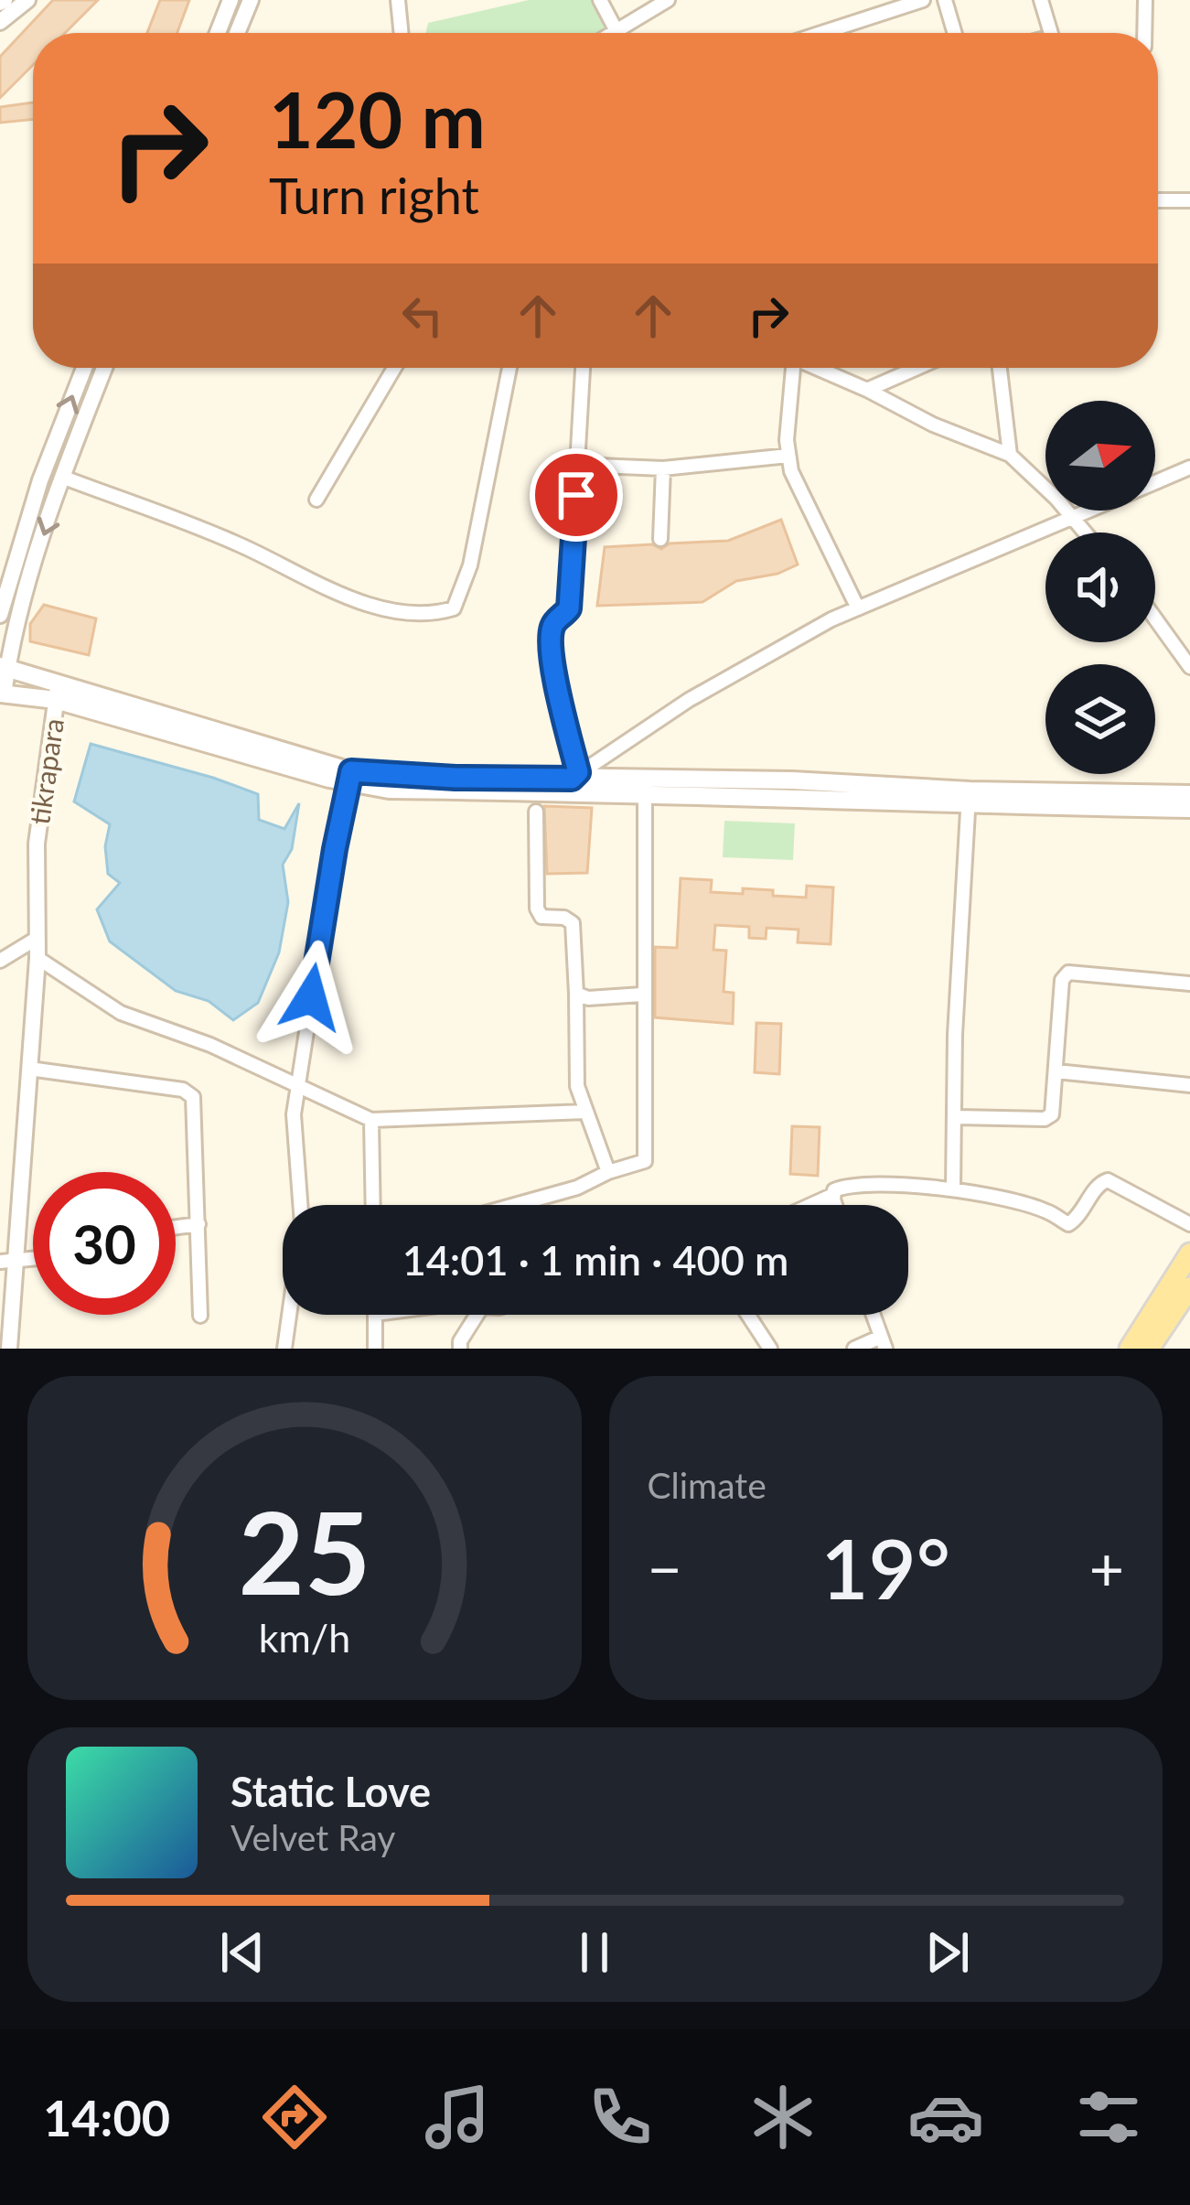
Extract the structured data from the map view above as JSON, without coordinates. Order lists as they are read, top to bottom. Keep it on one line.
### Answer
{"streets":{"street":["tikrapara"]},"north":"right","page":{"turn":["120 m","Turn right"],"limit":"30","trip":"14:01 · 1 min · 400 m","tile":"Climate","heat":["−","19°","+"],"song":["Static Love","Velvet Ray"],"tabs":"14:00","gauge":["25","km/h"]}}
